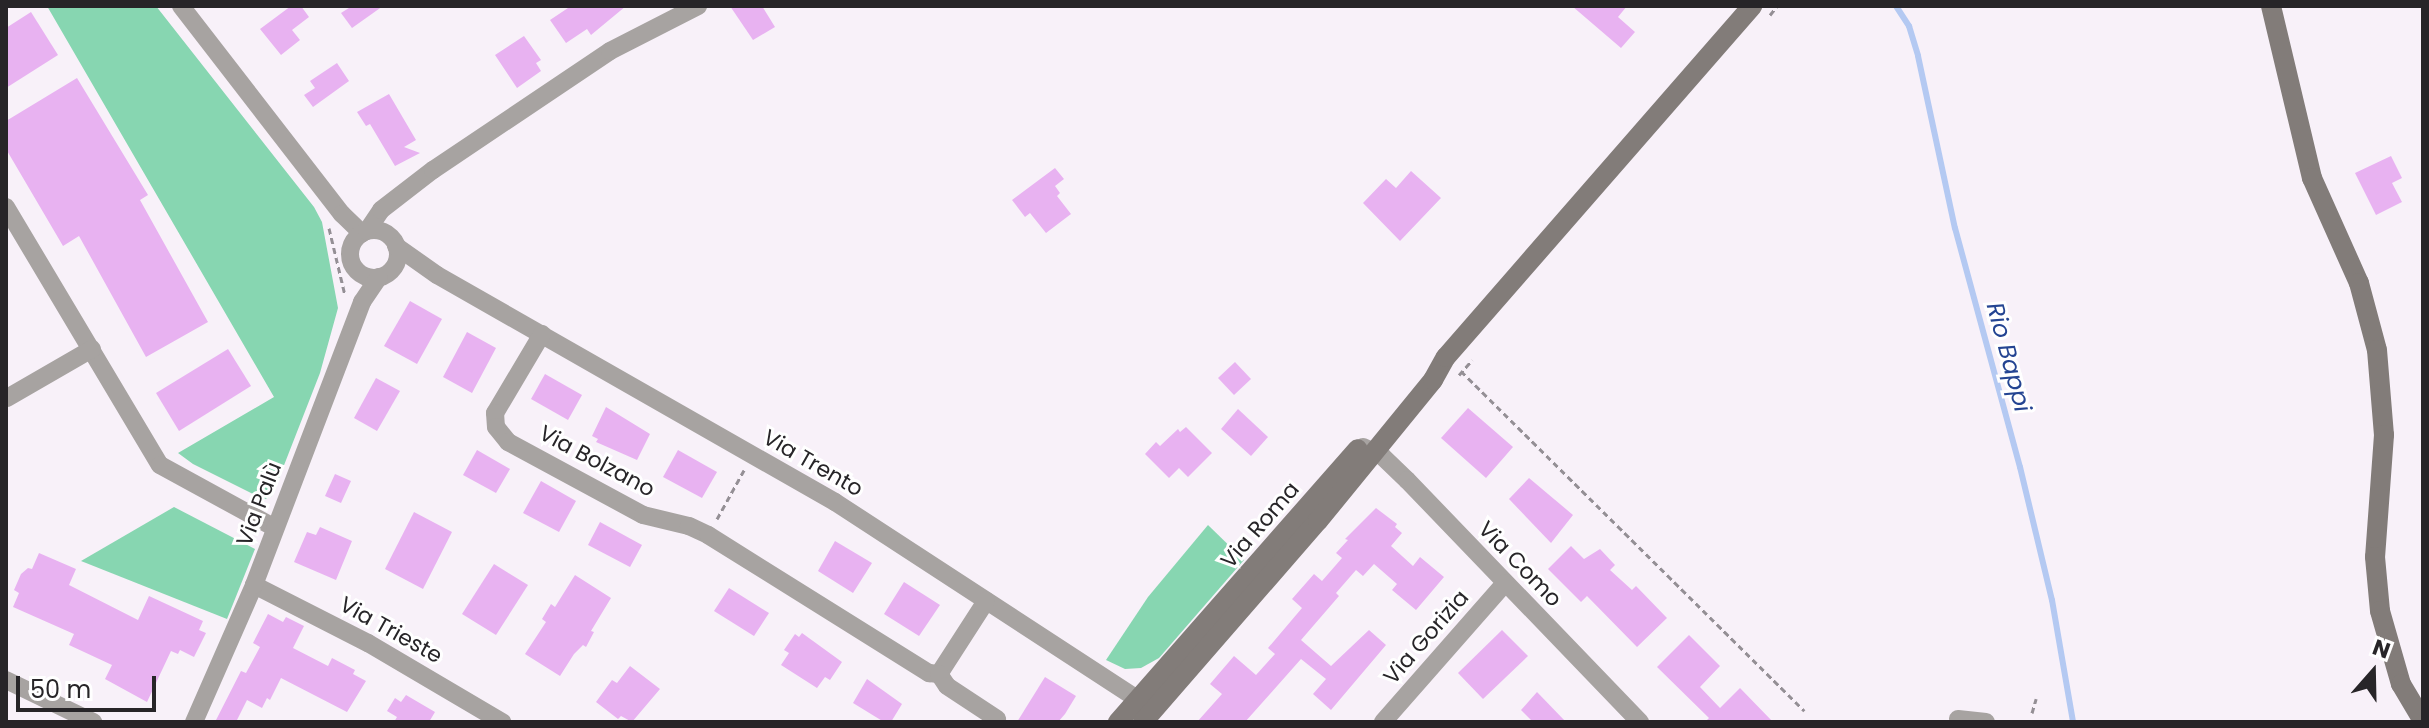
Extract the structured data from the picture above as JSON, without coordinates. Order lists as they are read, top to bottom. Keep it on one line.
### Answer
{"streets":{"street":["Via Bolzano","Via Trento","Via Palù","Via Roma","Via Como","Via Trieste","Via Gorizia"]},"crossings":[["Via Bolzano","Via Trento"],["Via Trento","Via Palù"],["Via Trento","Via Roma"],["Via Palù","Via Trieste"],["Via Roma","Via Como"],["Via Como","Via Gorizia"]],"water":["Rio Bappi"],"scale_bar":"50 m","north":"top"}
